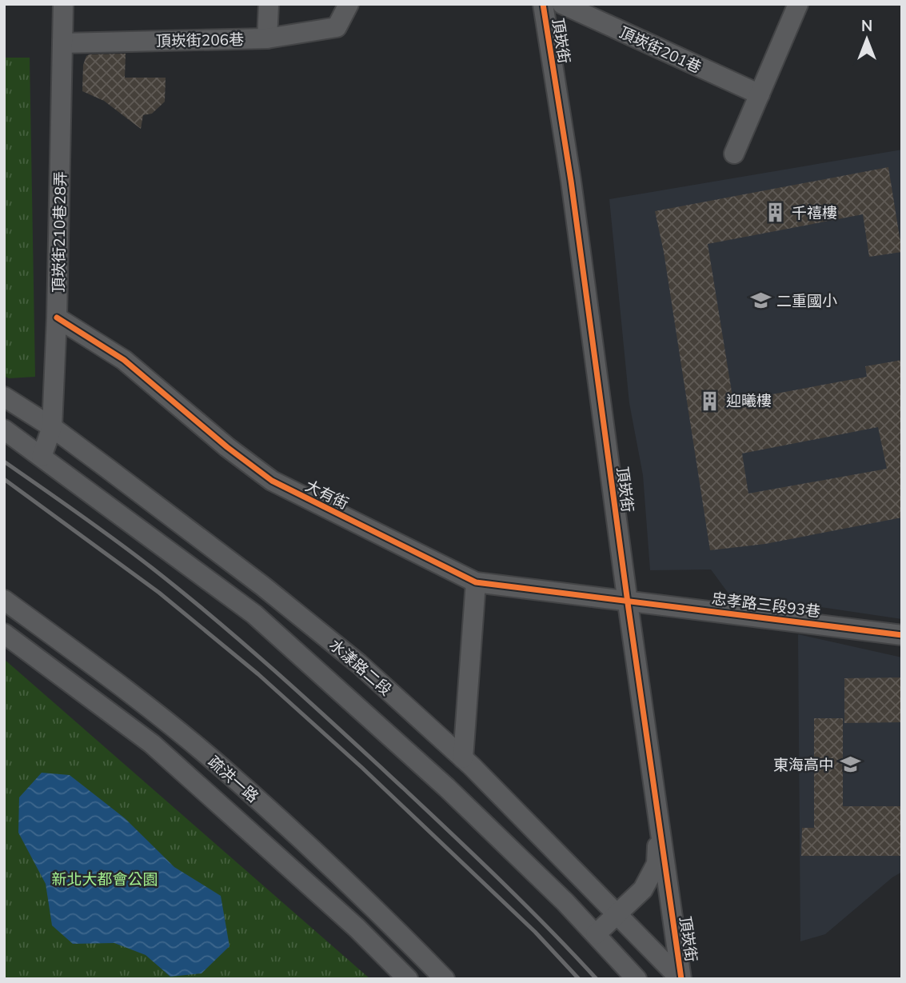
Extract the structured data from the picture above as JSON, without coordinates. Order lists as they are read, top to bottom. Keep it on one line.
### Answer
{"streets":{"street":["頂崁街206巷","頂崁街","頂崁街201巷","頂崁街210巷28弄","大有街","忠孝路三段93巷","水漾路二段","疏洪一路"]},"crossings":[["頂崁街206巷","頂崁街210巷28弄"],["頂崁街","大有街"],["頂崁街","忠孝路三段93巷"],["頂崁街","水漾路二段"],["頂崁街210巷28弄","大有街"],["頂崁街210巷28弄","水漾路二段"],["大有街","忠孝路三段93巷"]],"parks":["新北大都會公園"],"places":{"building":["千禧樓","迎曦樓"],"school or university":["二重國小","東海高中"]},"north":"top"}
